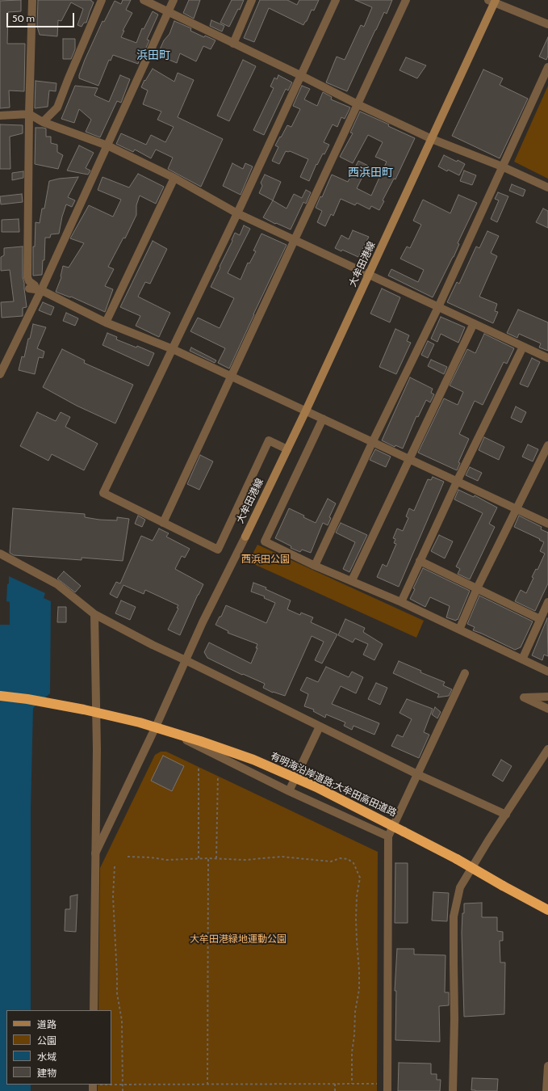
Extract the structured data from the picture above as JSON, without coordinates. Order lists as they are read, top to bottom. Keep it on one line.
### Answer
{"streets":{"highway":["有明海沿岸道路;大牟田高田道路"],"main road":["大牟田港線"]},"districts":["浜田町","西浜田町"],"parks":["西浜田公園","大牟田港緑地運動公園"],"legend":["道路","公園","水域","建物"],"scale_bar":"50 m"}
